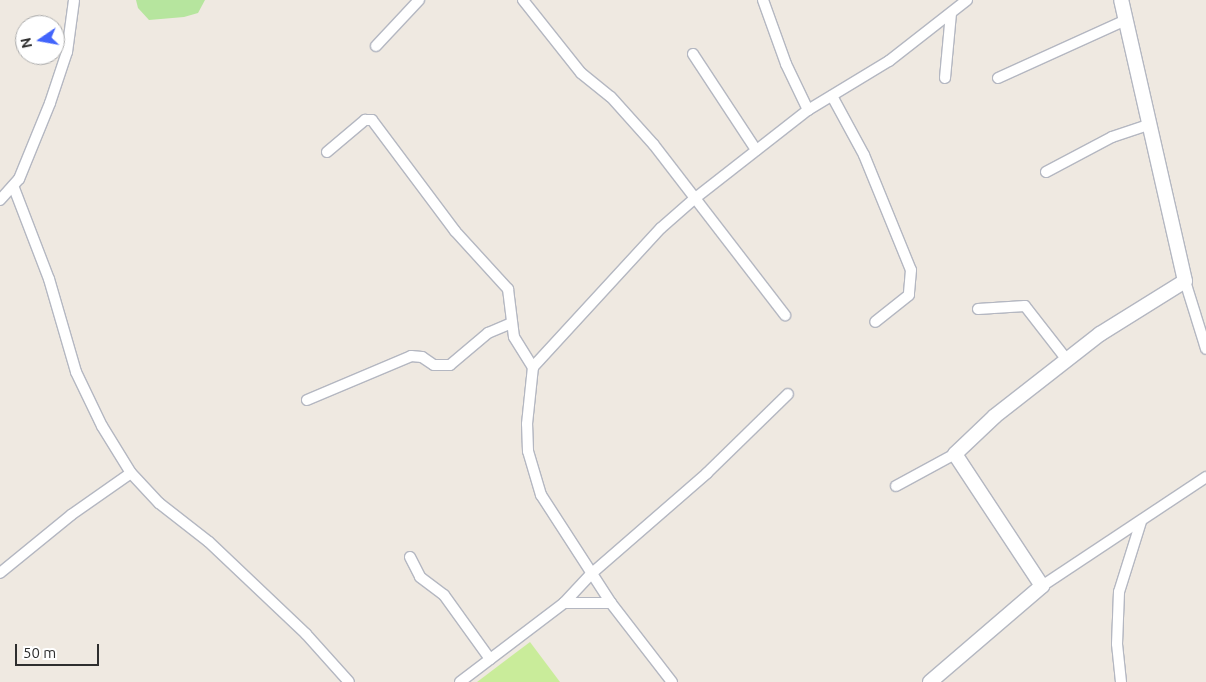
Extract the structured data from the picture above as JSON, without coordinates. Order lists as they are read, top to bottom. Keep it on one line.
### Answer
{"scale_bar":"50 m","north":"left"}
